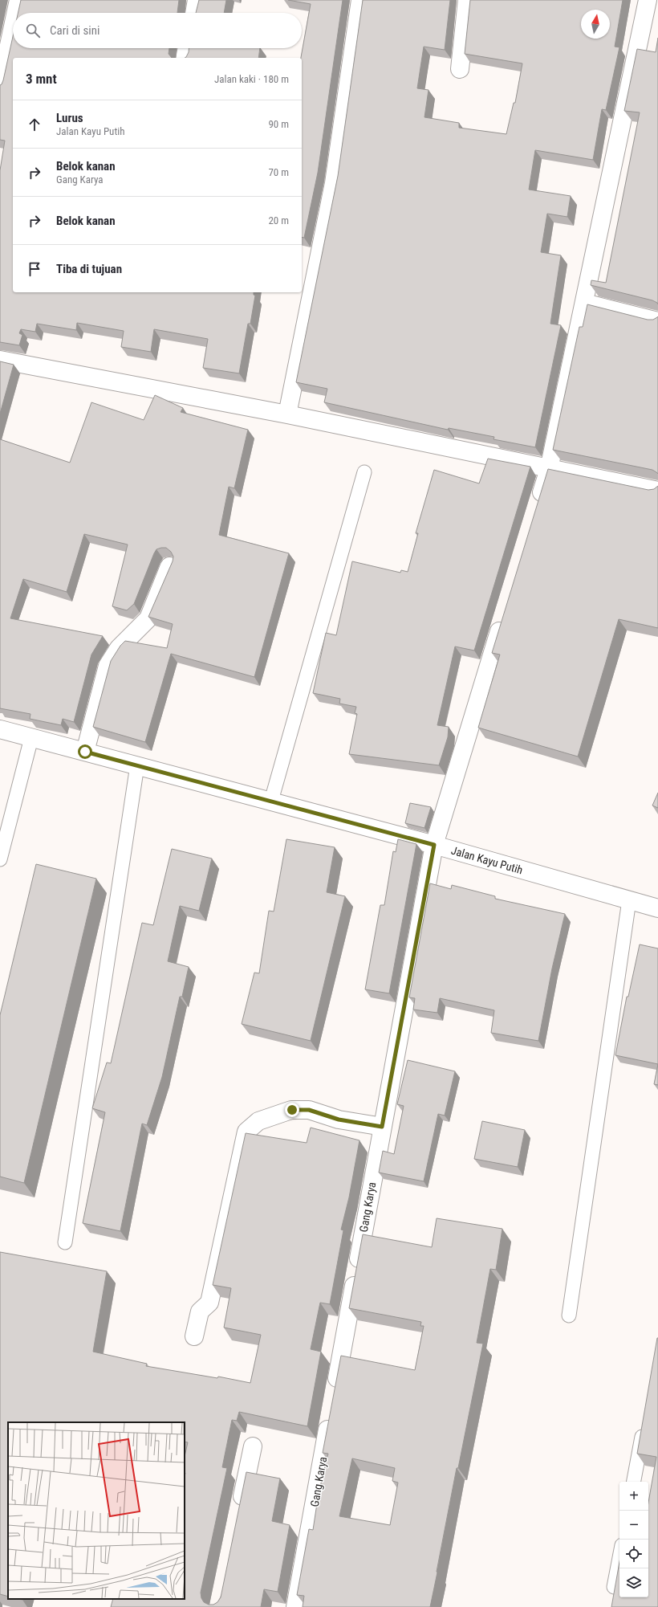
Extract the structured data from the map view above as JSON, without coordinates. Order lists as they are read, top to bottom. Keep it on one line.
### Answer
{"streets":{"street":["Jalan Kayu Putih","Gang Karya"]},"crossings":[["Jalan Kayu Putih","Gang Karya"]],"north":"top","page":{"search":"Cari di sini","heading":["3 mnt","Jalan kaki · 180 m"],"list":[["Lurus","Jalan Kayu Putih","90 m"],["Belok kanan","Gang Karya","70 m"],["Belok kanan","20 m"],"Tiba di tujuan"],"map_buttons":["+","−"]}}
